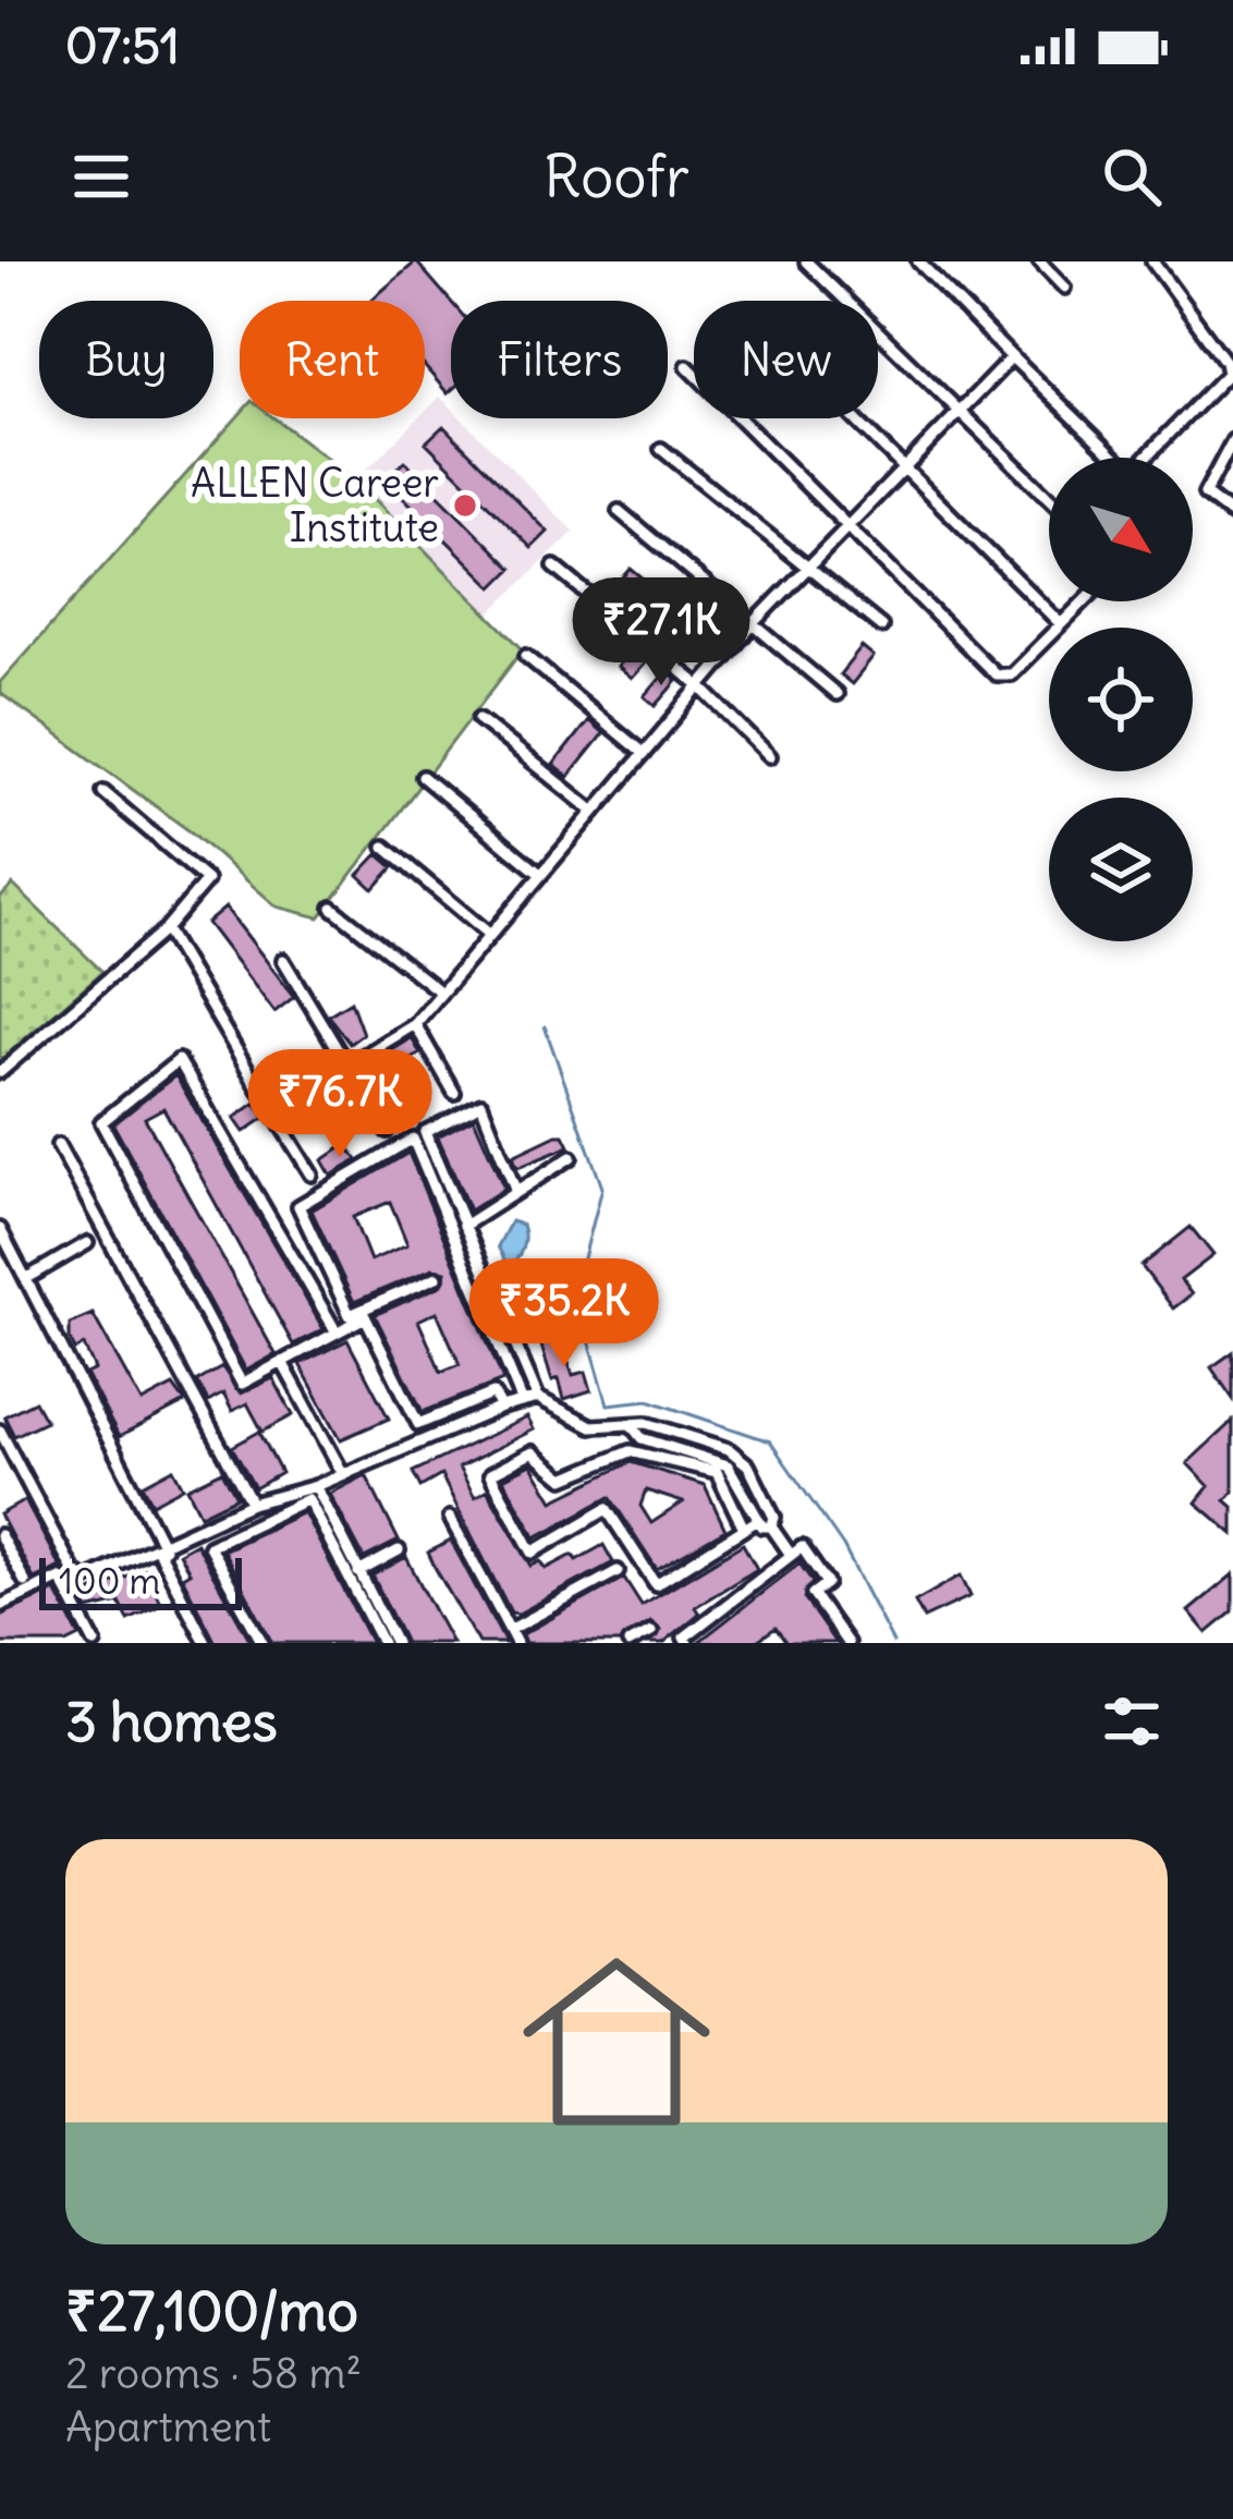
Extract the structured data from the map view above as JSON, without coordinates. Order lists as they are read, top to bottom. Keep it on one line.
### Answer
{"places":["ALLEN Career Institute"],"scale_bar":"100 m","north":"bottom right","page":{"status":"07:51","header":"Roofr","chip":["Buy","Rent","Filters","New"],"price":["₹27.1K","₹76.7K","₹35.2K"],"scale":"100 m","heading":"3 homes","list":[{"name":"₹27,100/mo","note":"2 rooms · 58 m² · Apartment"}]}}
